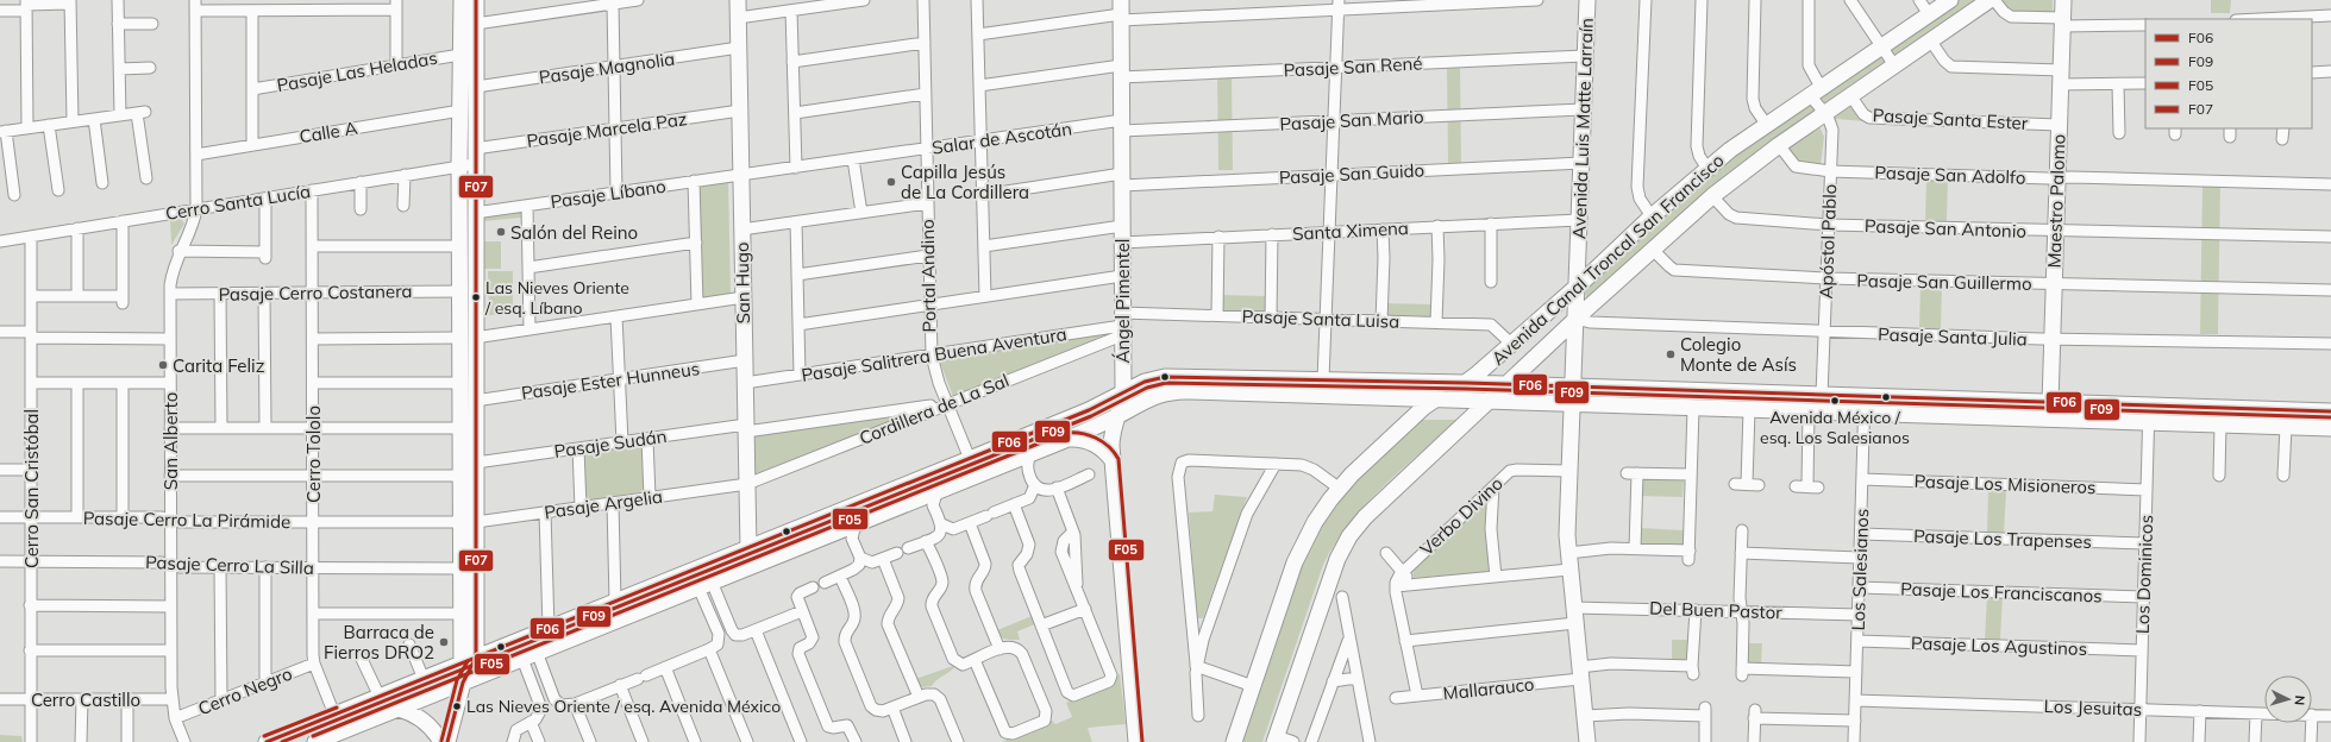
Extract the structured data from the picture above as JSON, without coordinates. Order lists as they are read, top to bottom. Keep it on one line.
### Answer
{"streets":{"street":["Pasaje San René","Pasaje Magnolia","Pasaje Las Heladas","Pasaje Santa Ester","Pasaje San Mario","Avenida Luis Matte Larraín","Pasaje Marcela Paz","Calle A","Salar de Ascotán","Pasaje San Guido","Pasaje San Adolfo","Pasaje Líbano","Maestro Palomo","Cerro Santa Lucía","Pasaje San Antonio","Santa Ximena","Apóstol Pablo","Avenida Canal Troncal San Francisco","Portal Andino","Pasaje San Guillermo","San Hugo","Pasaje Cerro Costanera","Ángel Pimentel","Pasaje Santa Luisa","Pasaje Santa Julia","Pasaje Salitrera Buena Aventura","Pasaje Ester Hunneus","Cordillera de La Sal","San Alberto","Pasaje Sudán","Cerro Tololo","Pasaje Los Misioneros","Cerro San Cristóbal","Pasaje Argelia","Verbo Divino","Pasaje Cerro La Pirámide","Pasaje Los Trapenses","Pasaje Cerro La Silla","Los Salesianos","Los Dominicos","Pasaje Los Franciscanos","Del Buen Pastor","Pasaje Los Agustinos","Mallarauco","Cerro Negro","Cerro Castillo","Los Jesuitas"]},"crossings":[["Pasaje San René","Avenida Luis Matte Larraín"],["Pasaje San René","Ángel Pimentel"],["Pasaje Magnolia","San Hugo"],["Pasaje Santa Ester","Maestro Palomo"],["Pasaje Santa Ester","Avenida Canal Troncal San Francisco"],["Pasaje San Mario","Avenida Luis Matte Larraín"],["Pasaje San Mario","Salar de Ascotán"],["Pasaje San Mario","Ángel Pimentel"],["Avenida Luis Matte Larraín","Pasaje San Guido"],["Avenida Luis Matte Larraín","Santa Ximena"],["Avenida Luis Matte Larraín","Avenida Canal Troncal San Francisco"],["Avenida Luis Matte Larraín","Pasaje Santa Julia"],["Avenida Luis Matte Larraín","Verbo Divino"],["Avenida Luis Matte Larraín","Del Buen Pastor"],["Avenida Luis Matte Larraín","Mallarauco"],["Pasaje Marcela Paz","Cerro Santa Lucía"],["Pasaje Marcela Paz","San Hugo"],["Calle A","San Alberto"],["Salar de Ascotán","Pasaje Líbano"],["Salar de Ascotán","Portal Andino"],["Salar de Ascotán","San Hugo"],["Salar de Ascotán","Ángel Pimentel"],["Pasaje San Guido","Ángel Pimentel"],["Pasaje San Adolfo","Maestro Palomo"],["Pasaje San Adolfo","Apóstol Pablo"],["Pasaje San Adolfo","Avenida Canal Troncal San Francisco"],["Pasaje Líbano","San Hugo"],["Maestro Palomo","Pasaje San Antonio"],["Maestro Palomo","Pasaje San Guillermo"],["Maestro Palomo","Pasaje Santa Julia"],["Cerro Santa Lucía","San Alberto"],["Cerro Santa Lucía","Cerro Tololo"],["Cerro Santa Lucía","Cerro San Cristóbal"],["Pasaje San Antonio","Apóstol Pablo"],["Pasaje San Antonio","Avenida Canal Troncal San Francisco"],["Santa Ximena","Ángel Pimentel"],["Apóstol Pablo","Avenida Canal Troncal San Francisco"],["Apóstol Pablo","Pasaje San Guillermo"],["Apóstol Pablo","Pasaje Santa Julia"],["Avenida Canal Troncal San Francisco","Pasaje San Guillermo"],["Avenida Canal Troncal San Francisco","Pasaje Santa Luisa"],["Avenida Canal Troncal San Francisco","Pasaje Santa Julia"],["Portal Andino","Pasaje Salitrera Buena Aventura"],["Portal Andino","Cordillera de La Sal"],["Portal Andino","Pasaje Sudán"],["San Hugo","Pasaje Salitrera Buena Aventura"],["San Hugo","Pasaje Ester Hunneus"],["San Hugo","Cordillera de La Sal"],["San Hugo","Pasaje Sudán"],["San Hugo","Pasaje Argelia"],["Pasaje Cerro Costanera","San Alberto"],["Pasaje Cerro Costanera","Cerro Tololo"],["Ángel Pimentel","Pasaje Santa Luisa"],["Ángel Pimentel","Pasaje Salitrera Buena Aventura"],["Ángel Pimentel","Cordillera de La Sal"],["Pasaje Santa Luisa","Pasaje Salitrera Buena Aventura"],["Pasaje Santa Luisa","Cordillera de La Sal"],["Pasaje Salitrera Buena Aventura","Cordillera de La Sal"],["Cordillera de La Sal","Pasaje Sudán"],["Cordillera de La Sal","Pasaje Argelia"],["San Alberto","Pasaje Cerro La Pirámide"],["San Alberto","Pasaje Cerro La Silla"],["San Alberto","Cerro Negro"],["San Alberto","Cerro Castillo"],["Cerro Tololo","Pasaje Cerro La Pirámide"],["Cerro Tololo","Pasaje Cerro La Silla"],["Cerro Tololo","Cerro Negro"],["Pasaje Los Misioneros","Los Salesianos"],["Pasaje Los Misioneros","Los Dominicos"],["Cerro San Cristóbal","Pasaje Cerro La Pirámide"],["Cerro San Cristóbal","Pasaje Cerro La Silla"],["Cerro San Cristóbal","Cerro Castillo"],["Pasaje Argelia","Pasaje Cerro La Pirámide"],["Pasaje Los Trapenses","Los Salesianos"],["Pasaje Los Trapenses","Los Dominicos"],["Los Salesianos","Pasaje Los Franciscanos"],["Los Salesianos","Del Buen Pastor"],["Los Salesianos","Pasaje Los Agustinos"],["Los Salesianos","Los Jesuitas"],["Los Dominicos","Pasaje Los Franciscanos"],["Los Dominicos","Pasaje Los Agustinos"],["Los Dominicos","Los Jesuitas"],["Del Buen Pastor","Mallarauco"]],"places":["Capilla Jesús de La Cordillera","Salón del Reino","Las Nieves Oriente / esq. Líbano","Colegio Monte de Asís","Carita Feliz","Avenida México / esq. Los Salesianos","Barraca de Fierros DRO2","Las Nieves Oriente / esq. Avenida México"],"lines":["transit line F07","transit line F06","transit line F09","transit line F05"],"legend":["F06","F09","F05","F07"],"north":"right"}
